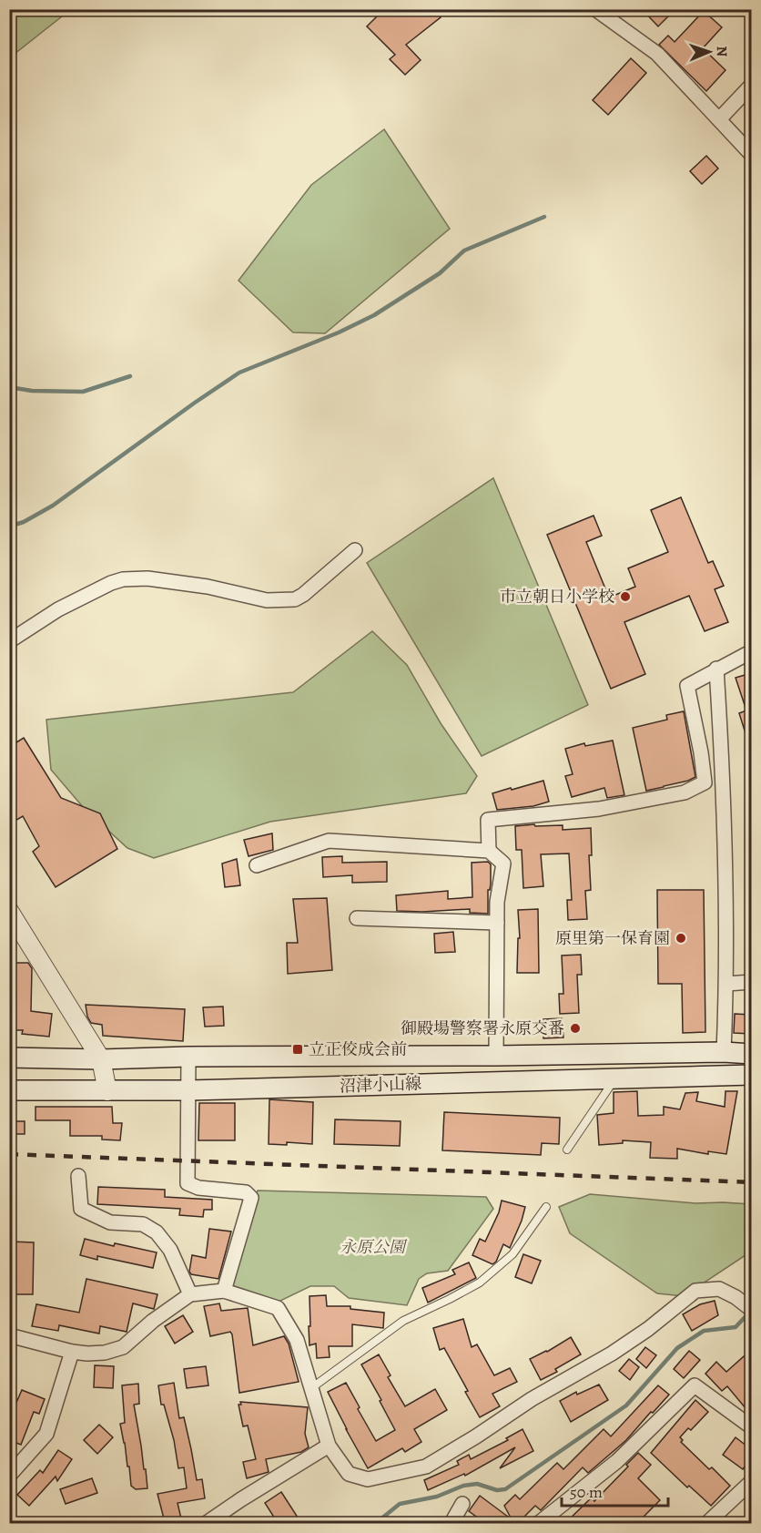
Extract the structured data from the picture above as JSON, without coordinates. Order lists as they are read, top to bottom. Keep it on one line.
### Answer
{"streets":{"main road":["沼津小山線"]},"parks":["永原公園"],"places":{"other":["市立朝日小学校","原里第一保育園","御殿場警察署永原交番"],"transit":["立正佼成会前"]},"scale_bar":"50 m","north":"right"}
